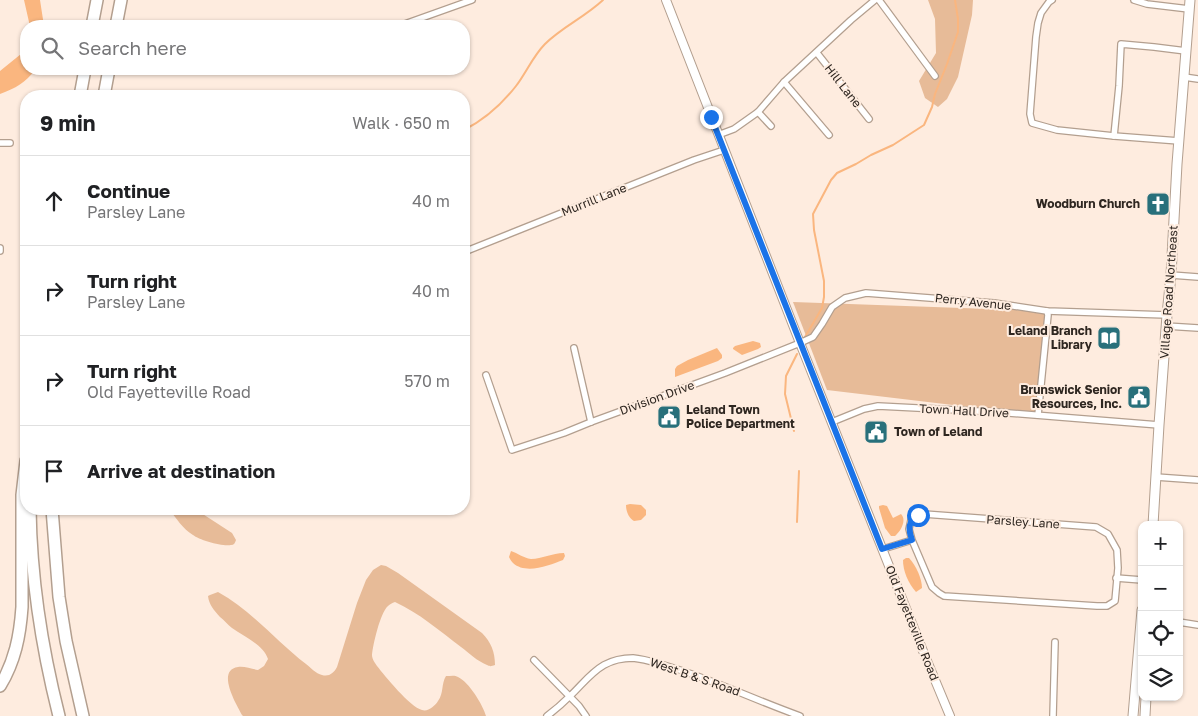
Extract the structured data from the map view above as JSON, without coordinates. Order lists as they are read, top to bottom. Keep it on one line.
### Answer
{"streets":{"main road":["Village Road Northeast"],"street":["Hill Lane","Murrill Lane","Perry Avenue","Division Drive","Town Hall Drive","Parsley Lane","Old Fayetteville Road","West B & S Road"]},"crossings":[["Murrill Lane","Old Fayetteville Road"],["Village Road Northeast","Perry Avenue"],["Village Road Northeast","Town Hall Drive"],["Perry Avenue","Division Drive"],["Perry Avenue","Old Fayetteville Road"],["Division Drive","Old Fayetteville Road"],["Town Hall Drive","Old Fayetteville Road"]],"places":{"church":["Woodburn Church"],"library":["Leland Branch Library"],"public building":["Brunswick Senior Resources, Inc.","Leland Town Police Department","Town of Leland"]},"page":{"search":"Search here","heading":["9 min","Walk · 650 m"],"list":[["Continue","Parsley Lane","40 m"],["Turn right","Parsley Lane","40 m"],["Turn right","Old Fayetteville Road","570 m"],"Arrive at destination"],"map_buttons":["+","−"]}}
